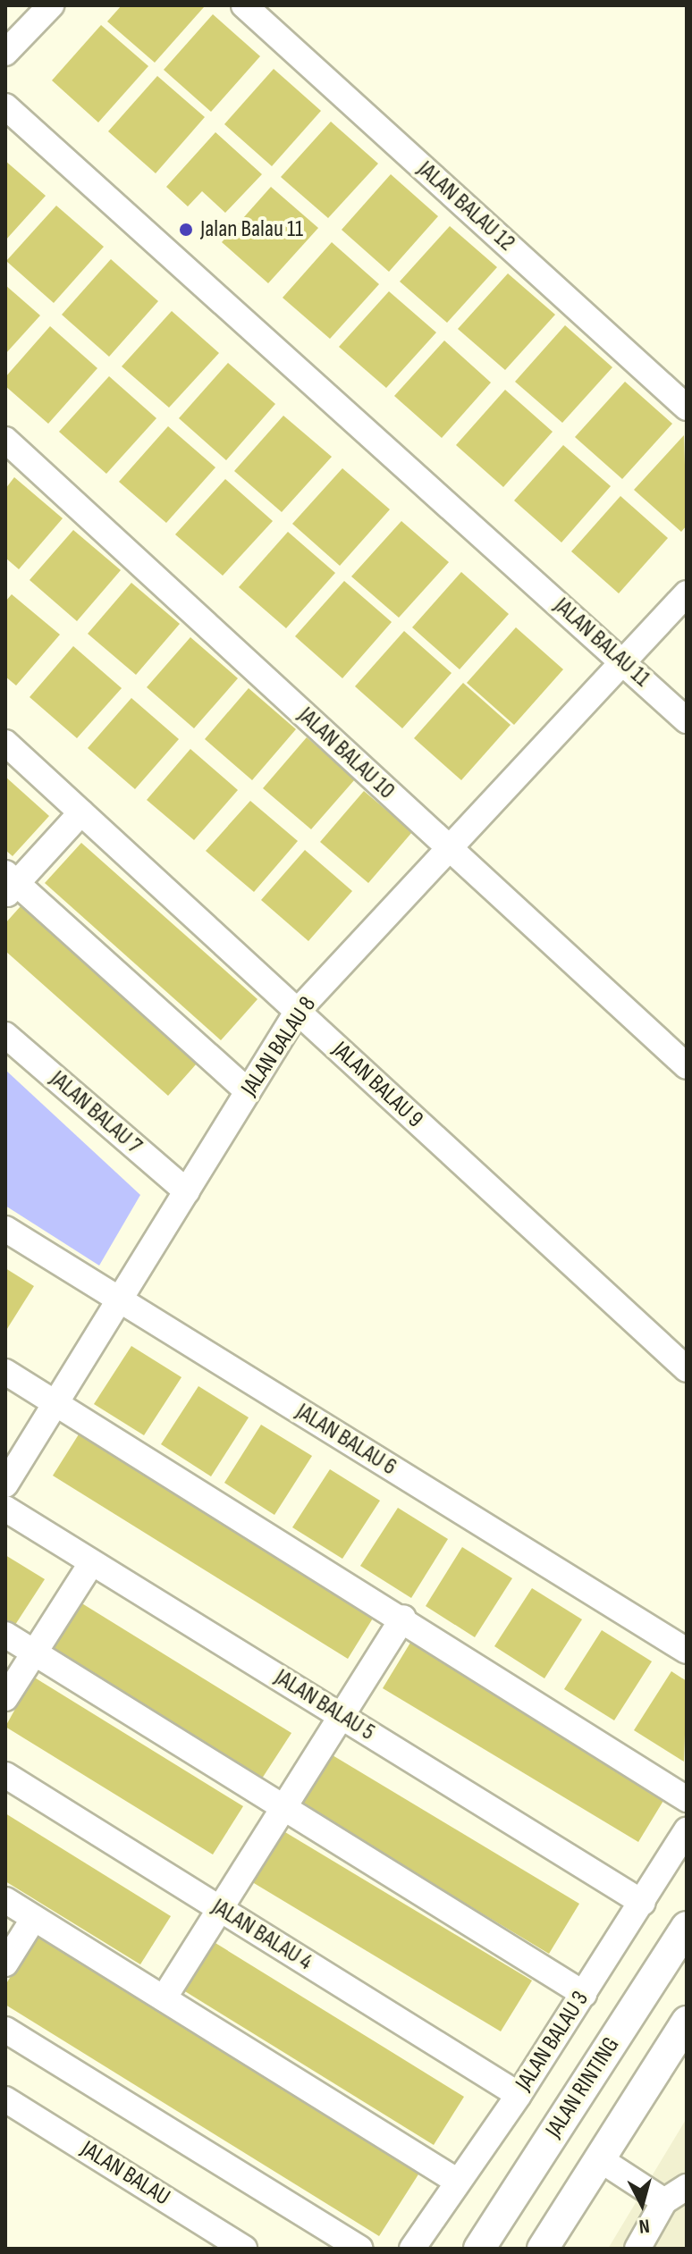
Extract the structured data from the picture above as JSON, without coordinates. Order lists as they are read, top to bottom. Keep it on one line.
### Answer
{"streets":{"main road":["JALAN RINTING"],"street":["JALAN BALAU 12","JALAN BALAU 11","JALAN BALAU 10","JALAN BALAU 8","JALAN BALAU 9","JALAN BALAU 7","JALAN BALAU 6","JALAN BALAU 5","JALAN BALAU 4","JALAN BALAU 3","JALAN BALAU"]},"crossings":[["JALAN BALAU 11","JALAN BALAU 8"],["JALAN BALAU 10","JALAN BALAU 8"],["JALAN BALAU 8","JALAN BALAU 9"],["JALAN BALAU 8","JALAN BALAU 7"],["JALAN BALAU 8","JALAN BALAU 6"],["JALAN BALAU 5","JALAN BALAU 3"],["JALAN BALAU 4","JALAN BALAU 3"]],"places":["Jalan Balau 11"],"north":"bottom"}
